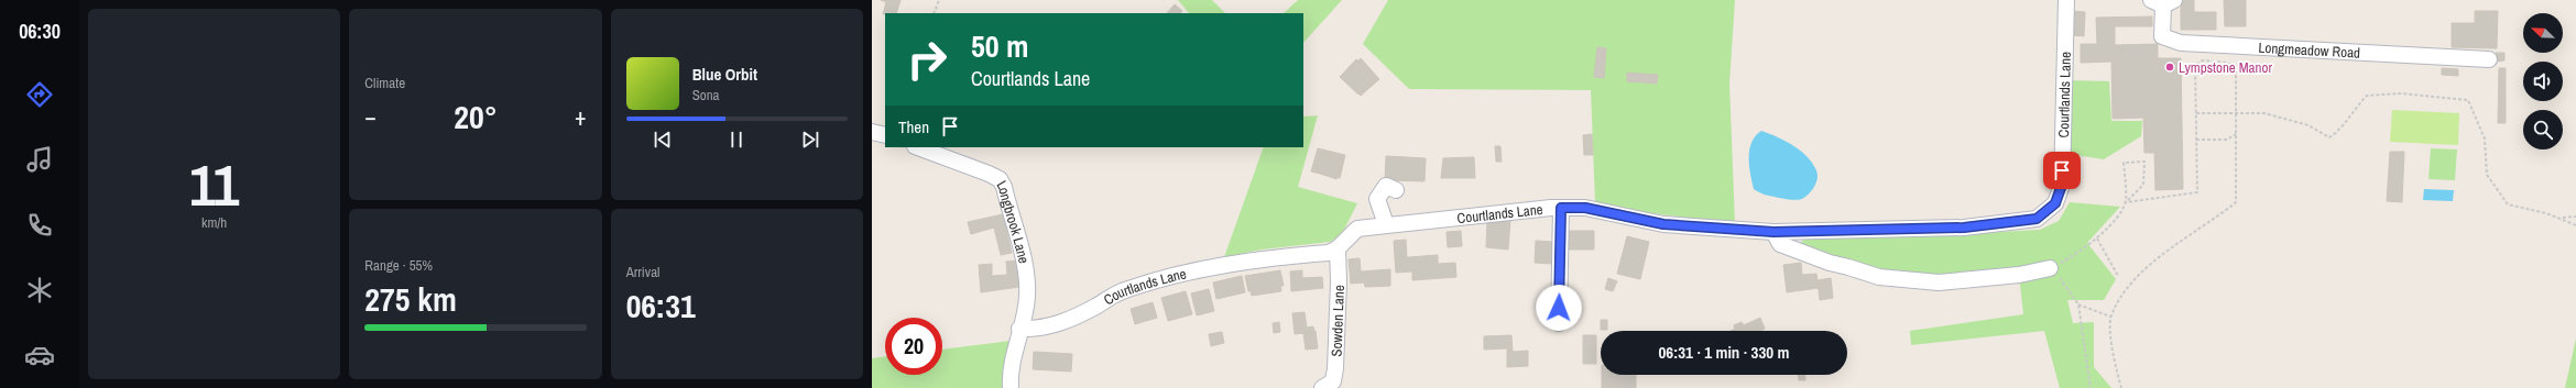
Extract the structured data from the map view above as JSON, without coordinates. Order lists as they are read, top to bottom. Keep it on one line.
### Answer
{"streets":{"street":["Longmeadow Road","Courtlands Lane","Longbrook Lane","Sowden Lane"]},"crossings":[["Courtlands Lane","Longbrook Lane"],["Courtlands Lane","Sowden Lane"]],"places":["Lympstone Manor"],"north":"top left","page":{"tabs":"06:30","tile":[["11","km/h"],"Climate",["Range · 55%","275 km"],["Arrival","06:31"]],"turn":["50 m","Courtlands Lane"],"song":["Blue Orbit","Sona"],"heat":["−","20°","+"],"then":"Then","limit":"20","trip":"06:31 · 1 min · 330 m"}}
